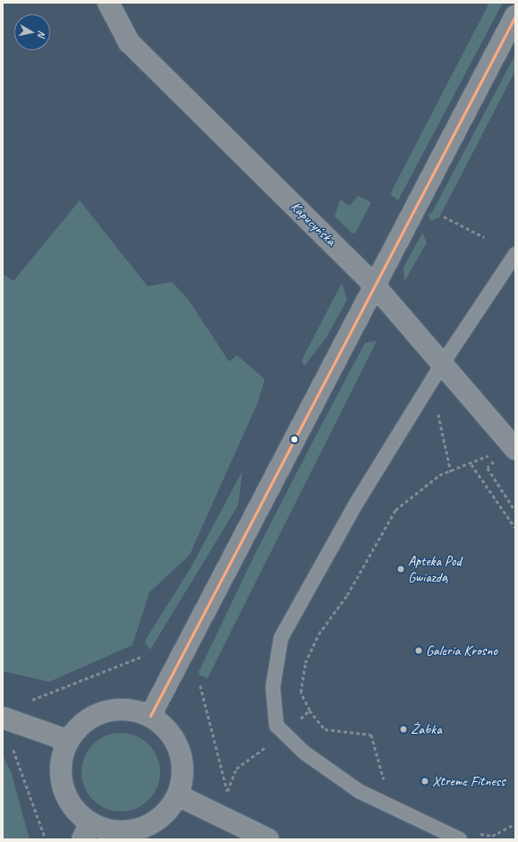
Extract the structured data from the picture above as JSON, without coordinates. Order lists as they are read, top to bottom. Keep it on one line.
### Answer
{"streets":{"main road":["Kapucyńska"]},"places":["Apteka Pod Gwiazdą","Galeria Krosno","Żabka","Xtreme Fitness"],"north":"right"}
